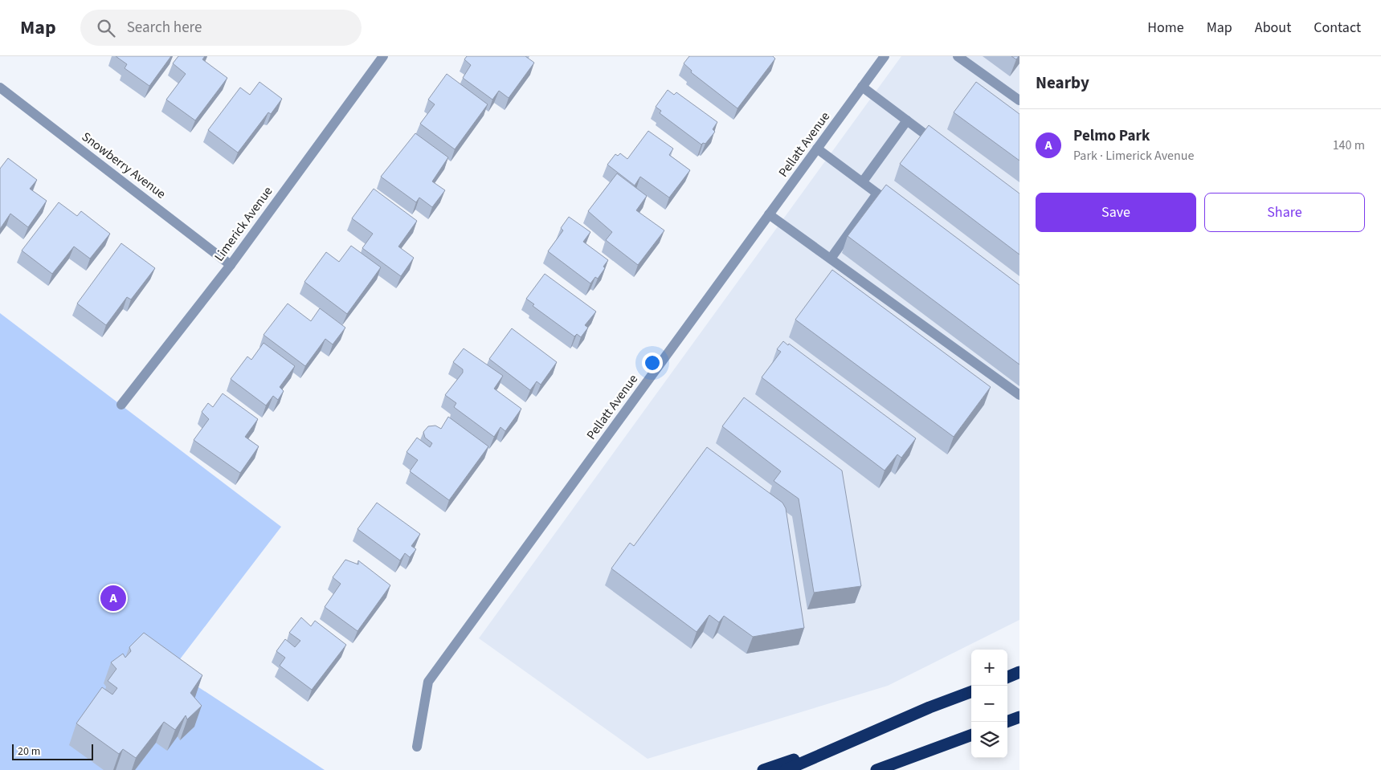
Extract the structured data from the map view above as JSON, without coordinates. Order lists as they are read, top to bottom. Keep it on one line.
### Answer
{"streets":{"street":["Pellatt Avenue","Snowberry Avenue","Limerick Avenue"]},"crossings":[["Snowberry Avenue","Limerick Avenue"]],"scale_bar":"20 m","page":{"header":"Map","search":"Search here","nav":["Home","Map","About","Contact"],"heading":"Nearby","list":[{"mark":"A","name":"Pelmo Park","note":"Park · Limerick Avenue","value":"140 m"}],"buttons":["Save","Share"],"pins":"A","map_buttons":["+","−"],"scale":"20 m"}}
